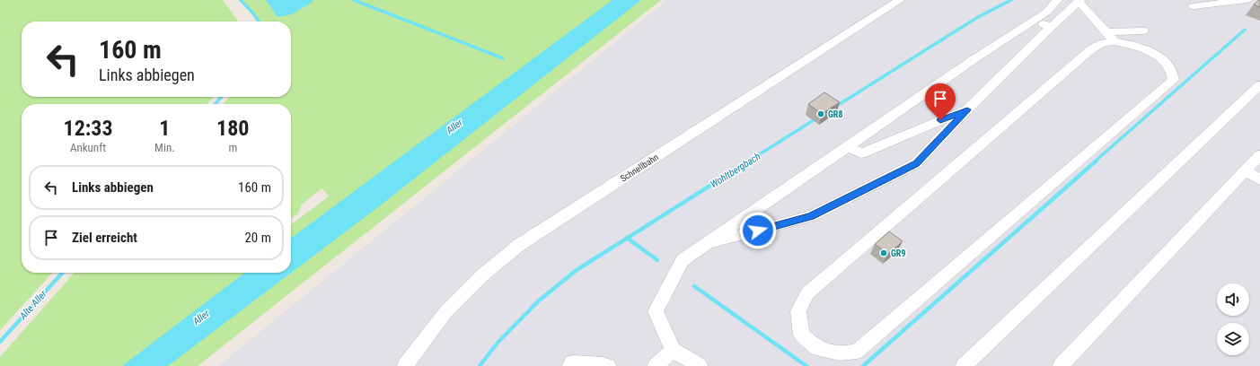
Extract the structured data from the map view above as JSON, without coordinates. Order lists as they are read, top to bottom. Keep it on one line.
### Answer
{"streets":{"street":["Schnellbahn"]},"water":["Aller","Wohltbergbach","Alte Aller"],"places":["GR8","GR9"],"page":{"turn":["160 m","Links abbiegen"],"eta":["12:33","Ankunft","1","Min.","180","m"],"list":[{"name":"Links abbiegen","value":"160 m"},{"name":"Ziel erreicht","value":"20 m"}]}}
